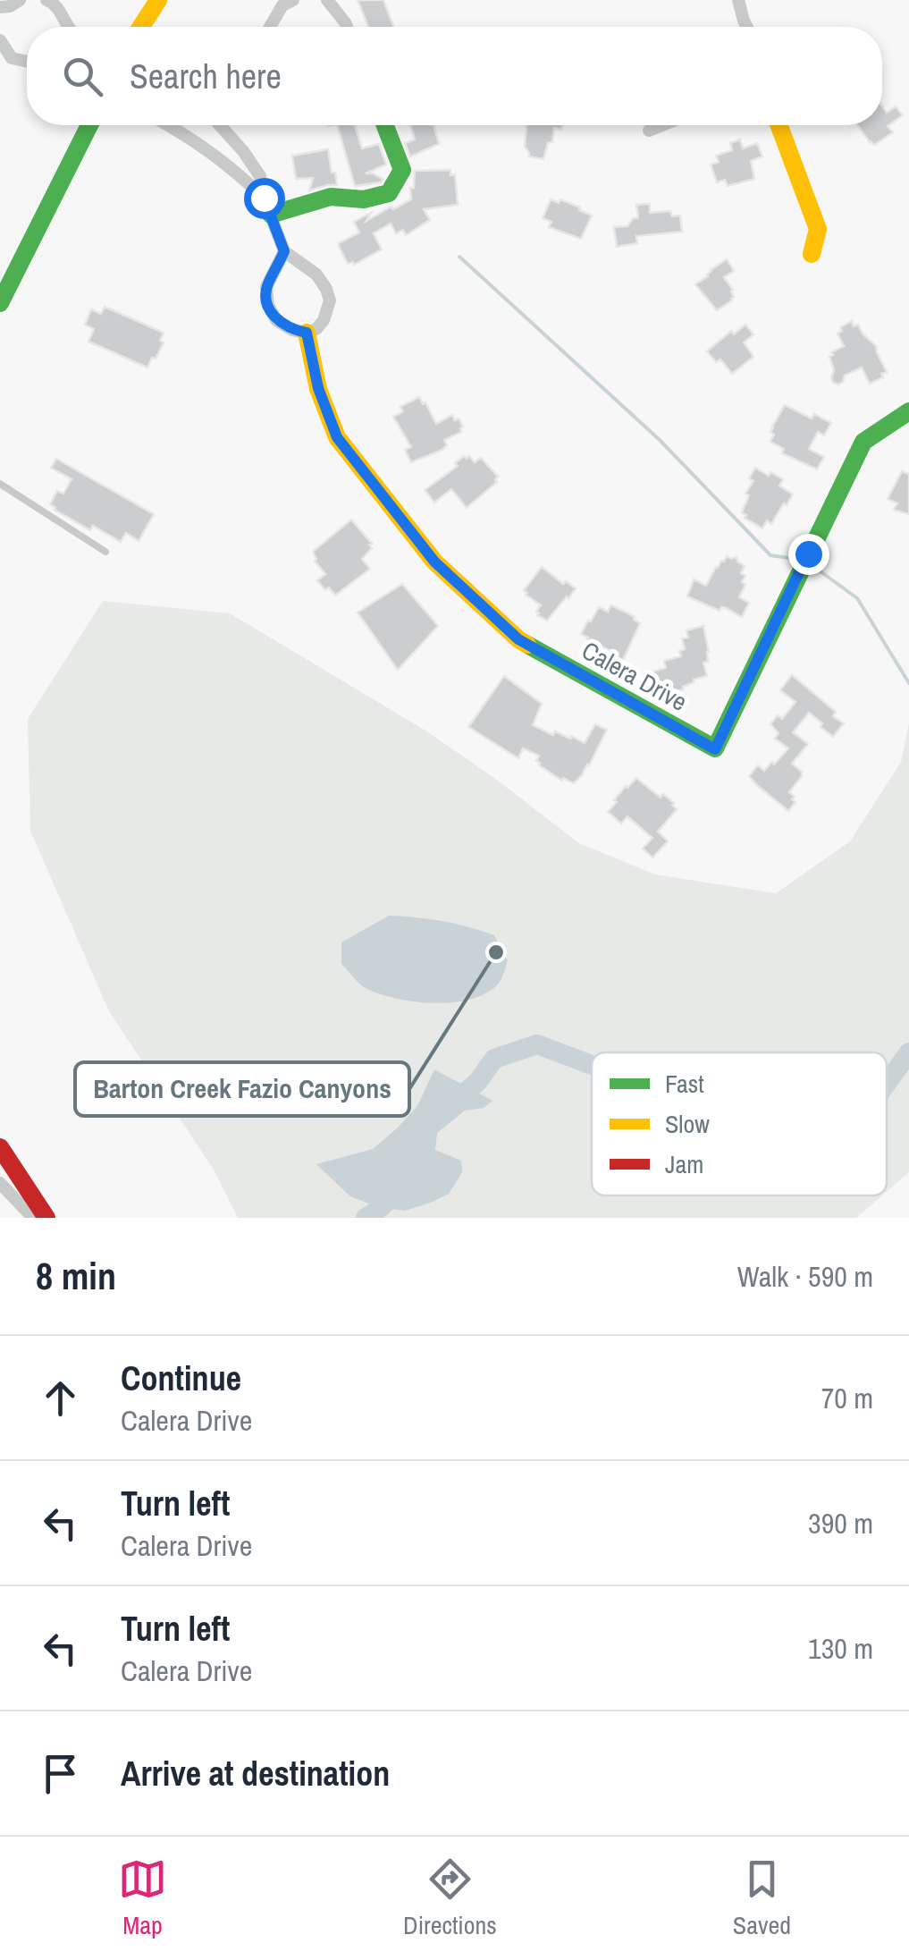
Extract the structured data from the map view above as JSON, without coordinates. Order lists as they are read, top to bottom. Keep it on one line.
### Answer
{"streets":{"street":["Calera Drive"]},"places":["Barton Creek Fazio Canyons"],"legend":["Fast","Slow","Jam"],"page":{"search":"Search here","heading":["8 min","Walk · 590 m"],"list":[["Continue","Calera Drive","70 m"],["Turn left","Calera Drive","390 m"],["Turn left","Calera Drive","130 m"],"Arrive at destination"],"nav":["Map","Directions","Saved"]}}
